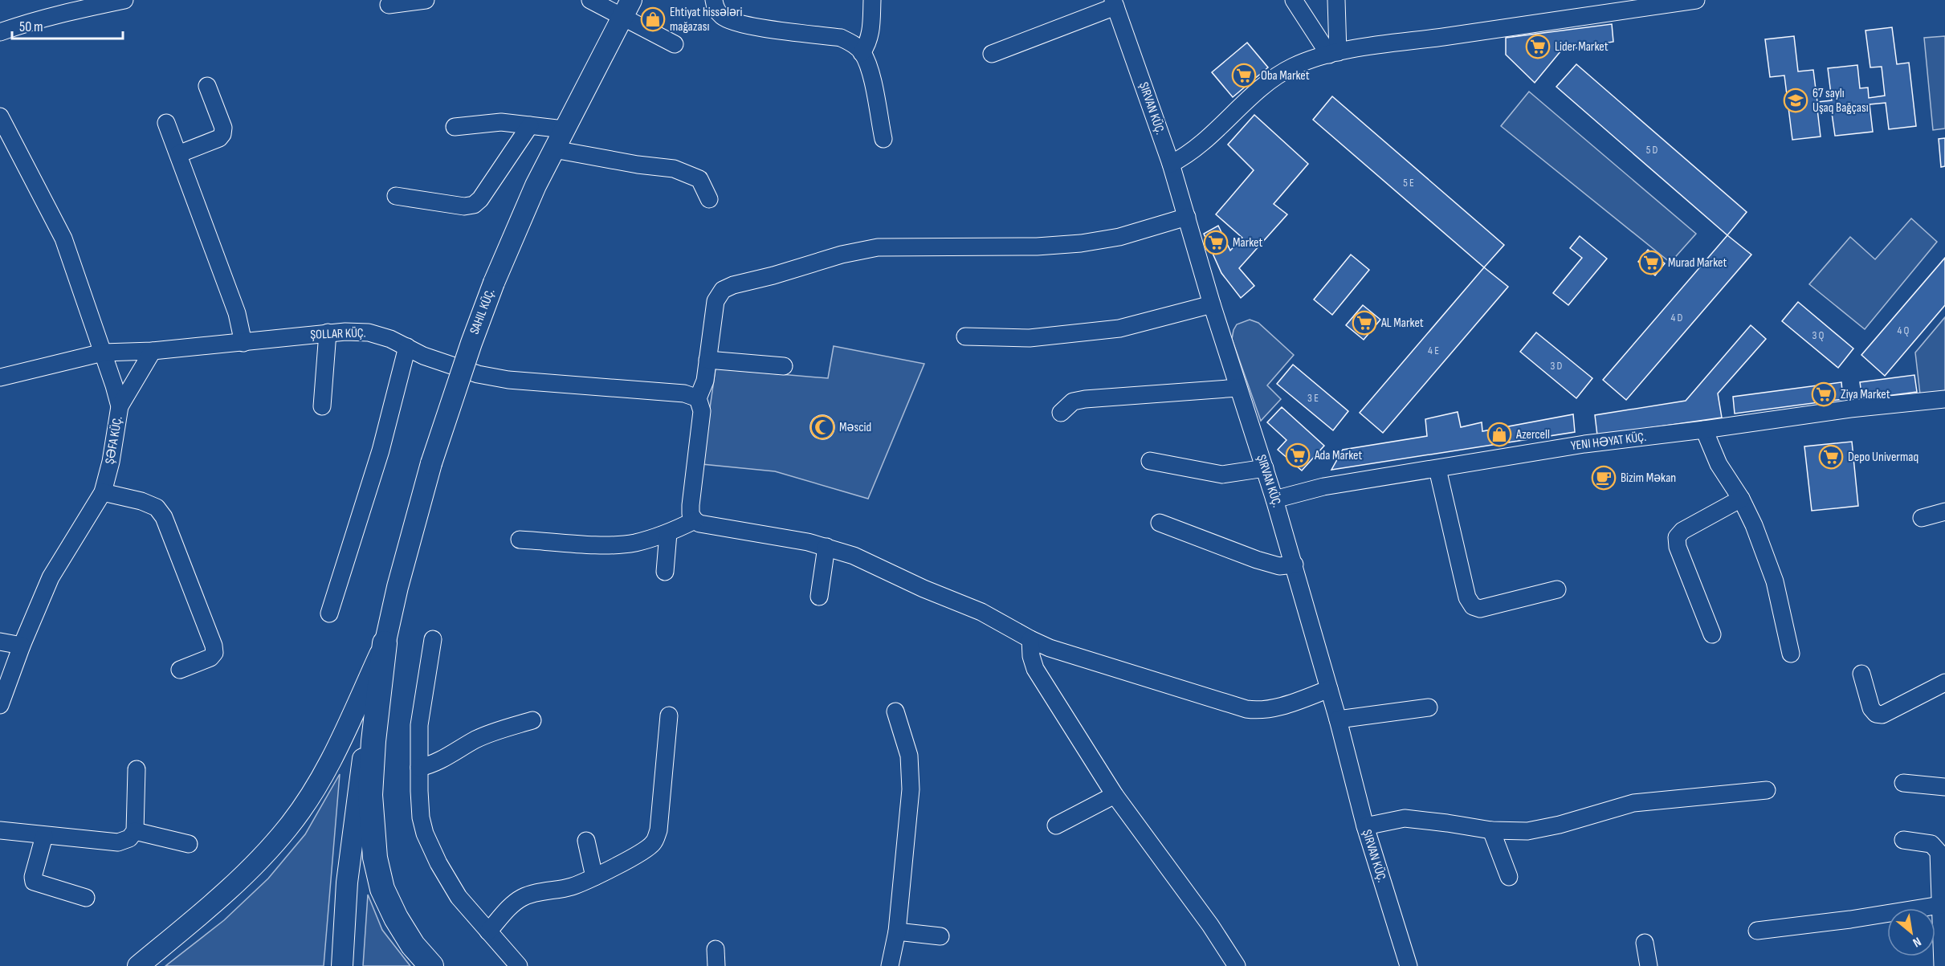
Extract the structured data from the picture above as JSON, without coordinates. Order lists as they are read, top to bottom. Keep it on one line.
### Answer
{"streets":{"main road":["SAHIL KÜÇ."],"street":["ŞIRVAN KÜÇ.","ŞOLLAR KÜÇ.","ŞƏFA KÜÇ.","YENI HƏYAT KÜÇ."]},"crossings":[["ŞIRVAN KÜÇ.","YENI HƏYAT KÜÇ."],["ŞOLLAR KÜÇ.","ŞƏFA KÜÇ."]],"places":{"shop":["Ehtiyat hissələri mağazası","Azercell"],"supermarket":["Lider Market","Oba Market","Market","Murad Market","AL Market","Ziya Market","Ada Market","Depo Univermaq"],"school or university":["67 saylı Uşaq Bağçası"],"mosque":["Məscid"],"cafe":["Bizim Məkan"]},"house_numbers":["5 D","5 E","4 D","4 Q","3 Q","4 E","3 D","3 E"],"scale_bar":"50 m","north":"bottom right"}
